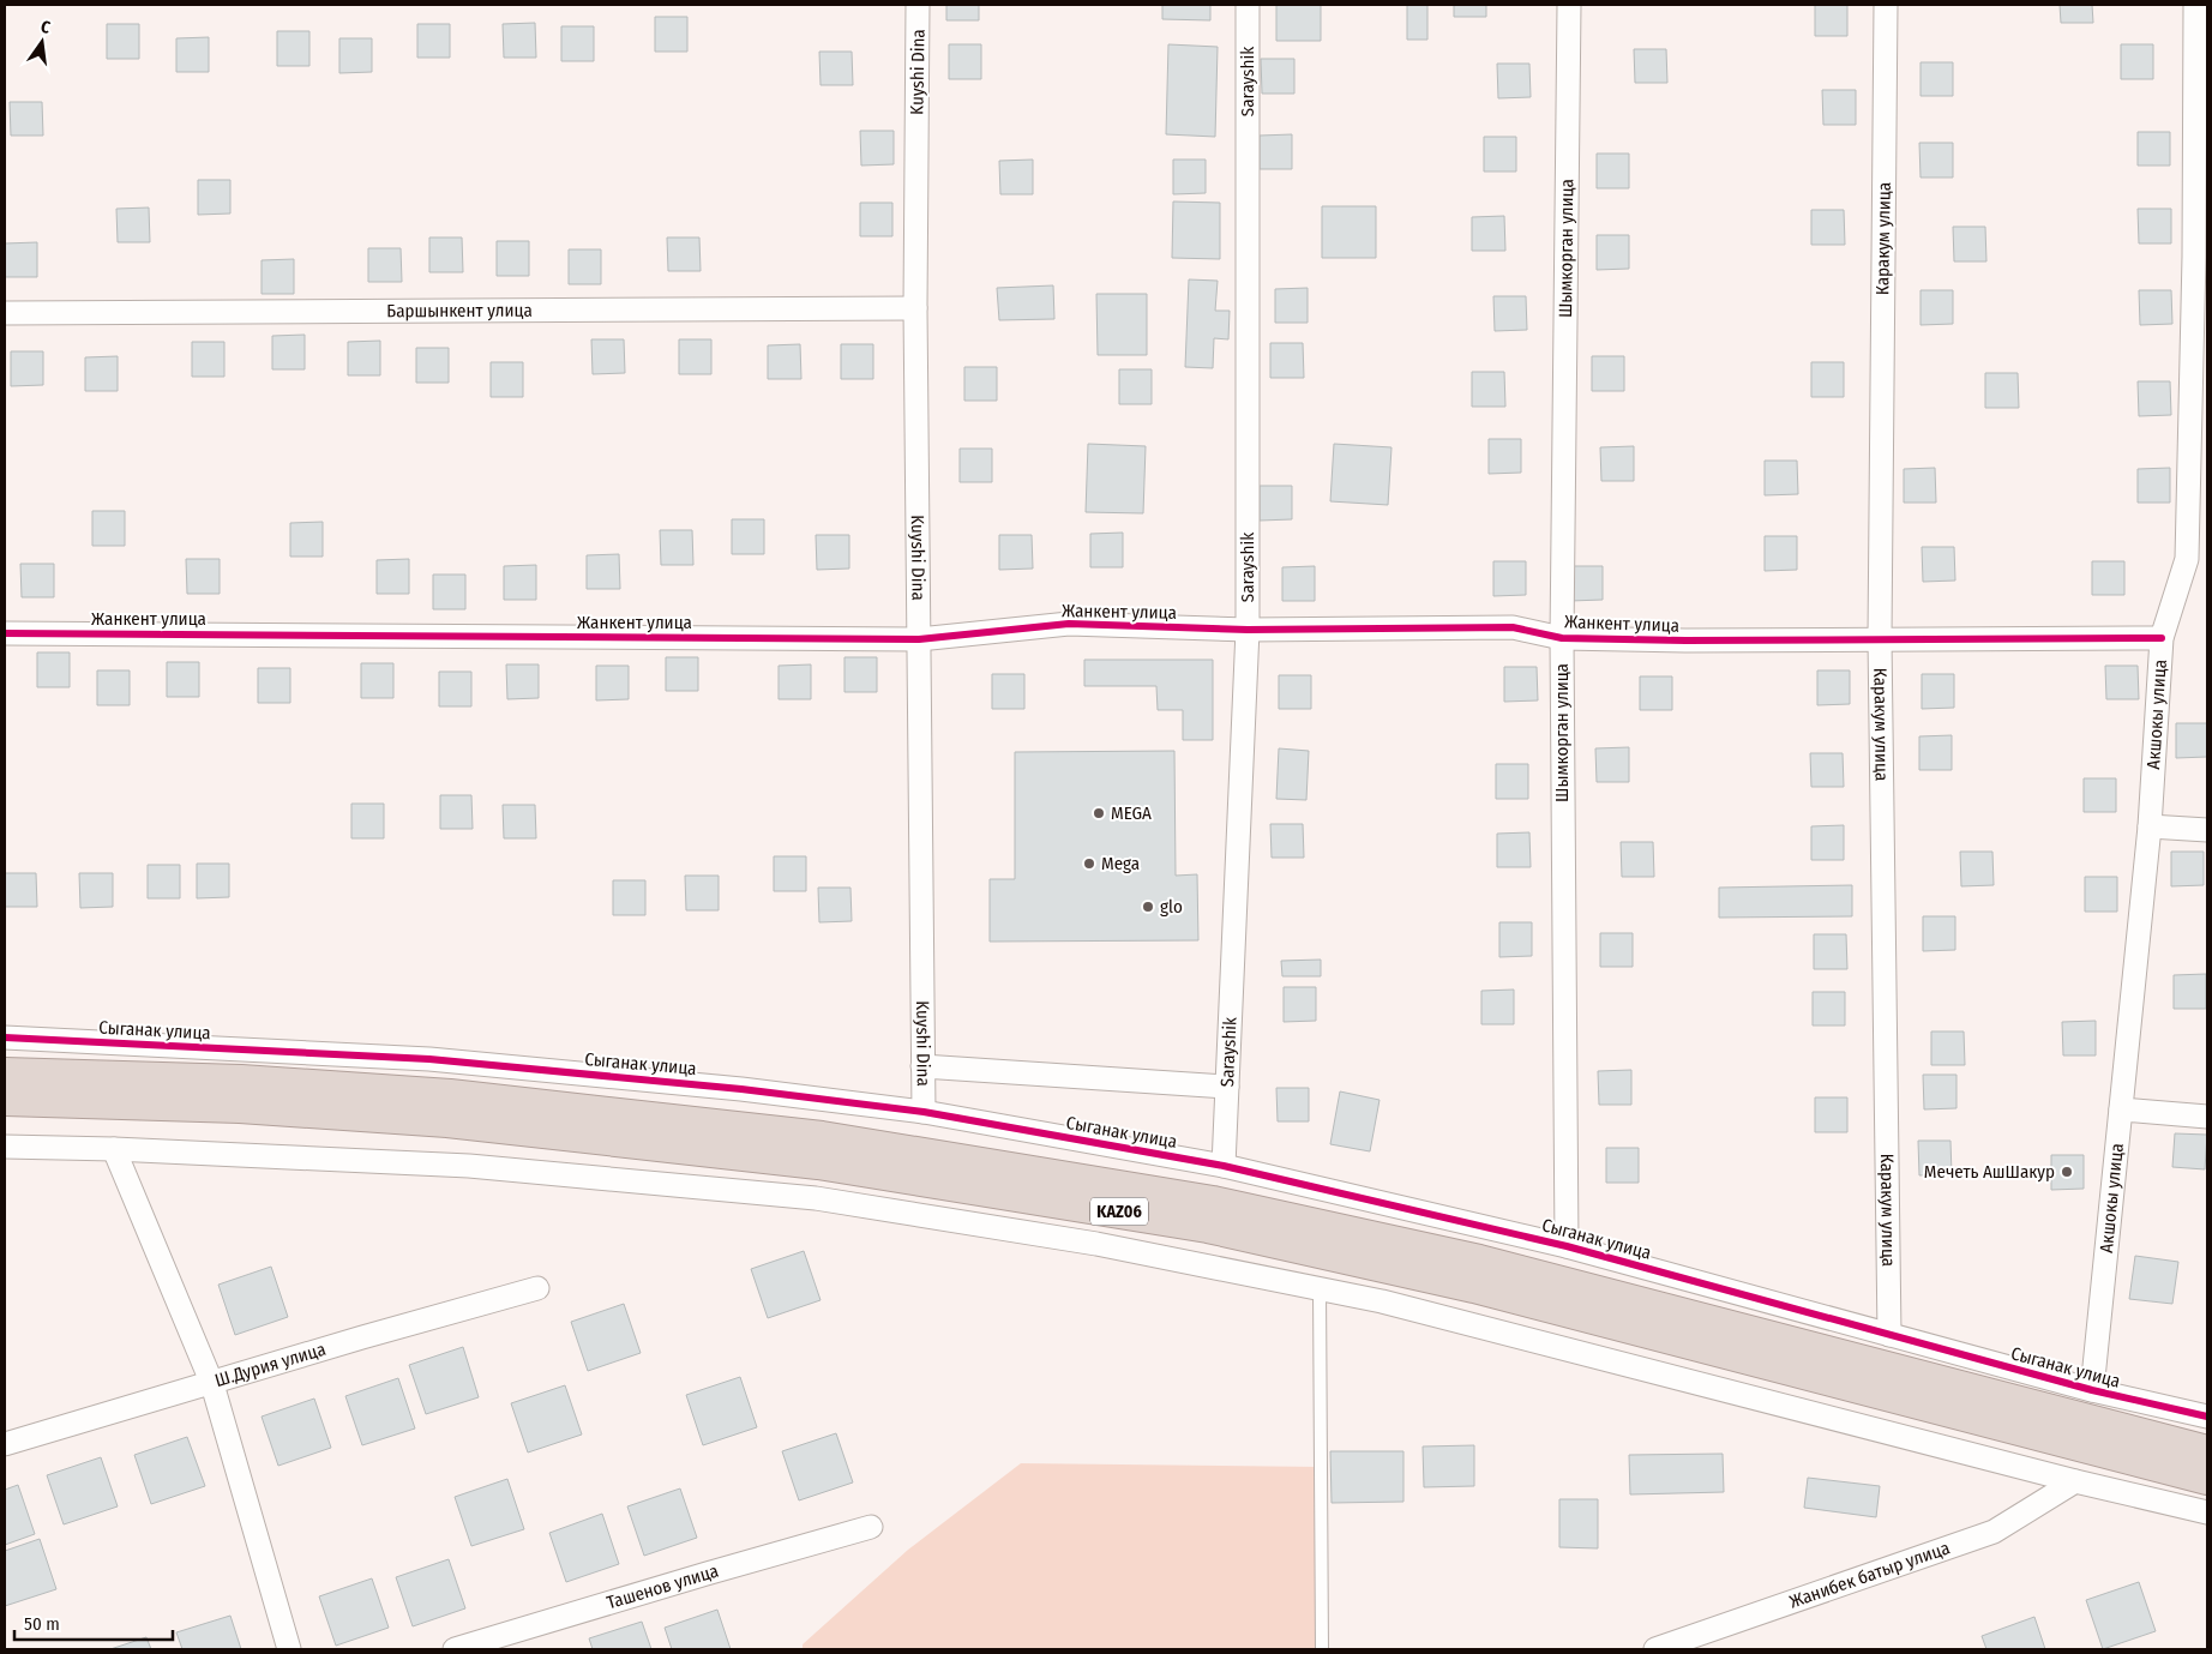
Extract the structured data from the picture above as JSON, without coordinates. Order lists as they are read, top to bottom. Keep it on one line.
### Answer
{"streets":{"highway":["KАZ06"],"street":["Kuyshi Dina","Sarayshik","Каракум улица","Шымкорган улица","Баршынкент улица","Жанкент улица","Акшокы улица","Сыганак улица","Ш.Дурия улица","Жанибек батыр улица","Ташенов улица"]},"crossings":[["Kuyshi Dina","Баршынкент улица"],["Kuyshi Dina","Жанкент улица"],["Kuyshi Dina","Сыганак улица"],["Sarayshik","Жанкент улица"],["Sarayshik","Сыганак улица"],["Каракум улица","Жанкент улица"],["Каракум улица","Сыганак улица"],["Шымкорган улица","Жанкент улица"],["Шымкорган улица","Сыганак улица"],["Жанкент улица","Акшокы улица"],["Акшокы улица","Сыганак улица"]],"places":["MEGA","Mega","glo","Мечеть АшШакур"],"scale_bar":"50 m","north":"top"}
